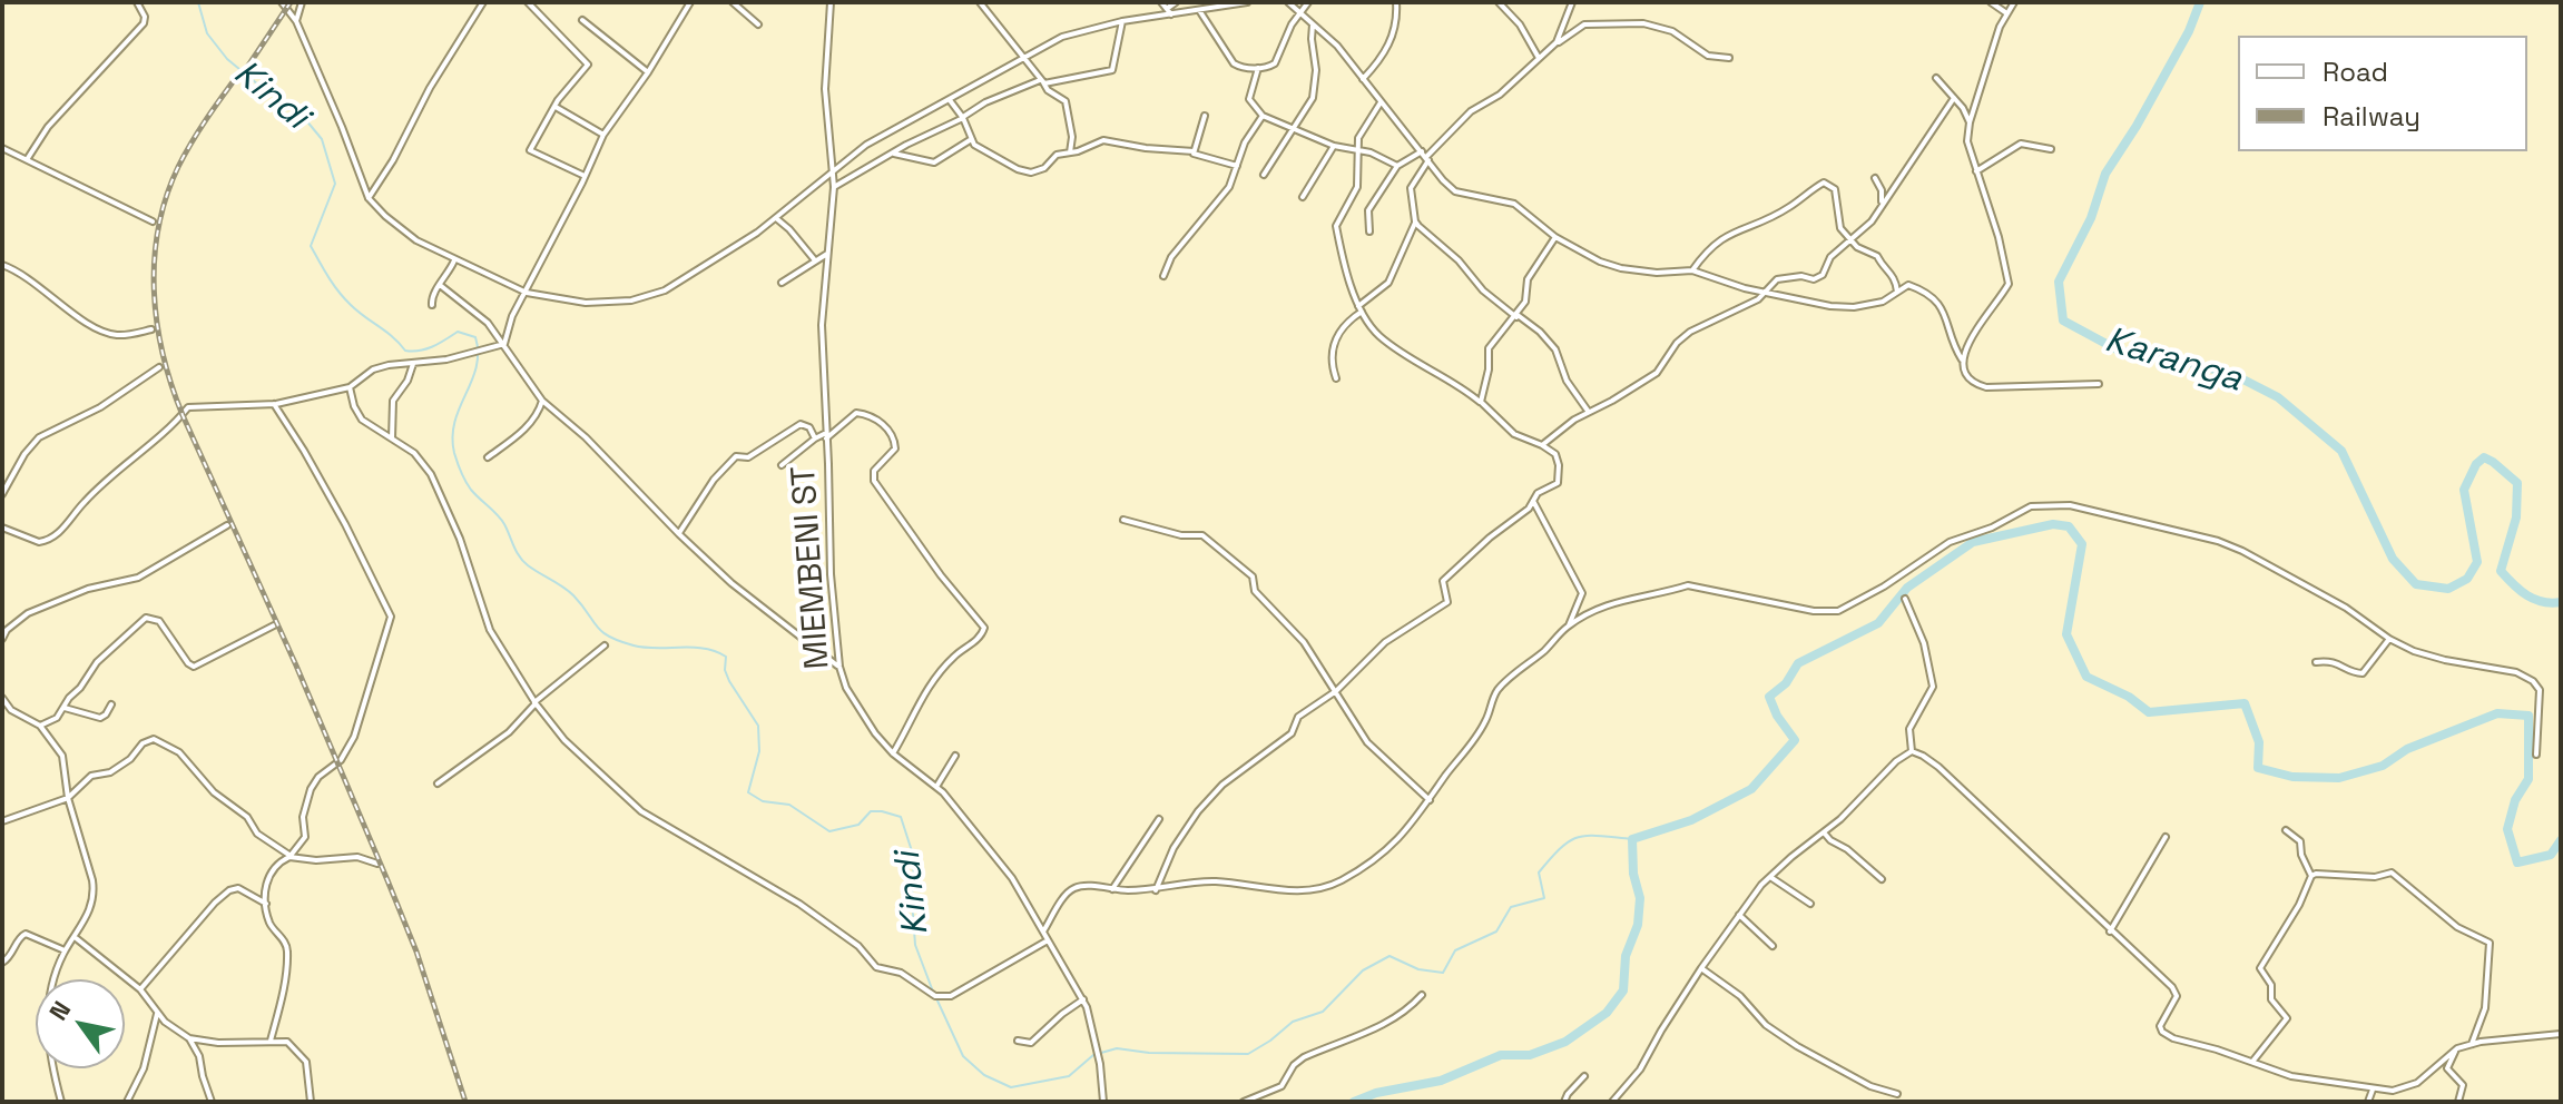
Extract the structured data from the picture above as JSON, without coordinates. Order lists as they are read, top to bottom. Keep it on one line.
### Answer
{"streets":{"street":["MIEMBENI ST"]},"water":["Kindi","Karanga"],"legend":["Road","Railway"],"north":"top left"}
